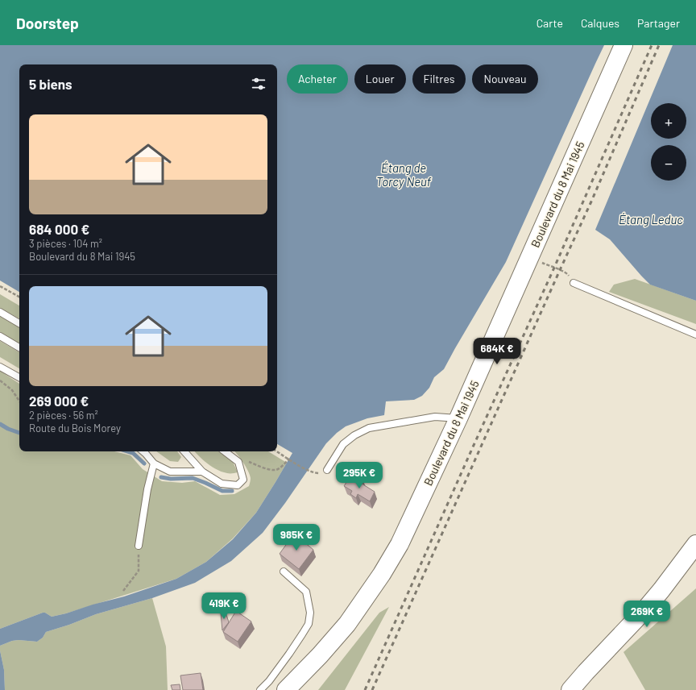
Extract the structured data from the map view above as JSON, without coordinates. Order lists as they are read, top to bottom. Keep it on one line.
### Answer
{"streets":{"main road":["Boulevard du 8 Mai 1945"]},"water":["Étang de Torcy Neuf","Étang Leduc"],"page":{"header":"Doorstep","nav":["Carte","Calques","Partager"],"chip":["Acheter","Louer","Filtres","Nouveau"],"heading":"5 biens","map_buttons":["+","−"],"list":[{"name":"684 000 €","note":"3 pièces · 104 m² · Boulevard du 8 Mai 1945"},{"name":"269 000 €","note":"2 pièces · 56 m² · Route du Bois Morey"}],"price":["684K €","295K €","985K €","419K €","269K €"]}}
